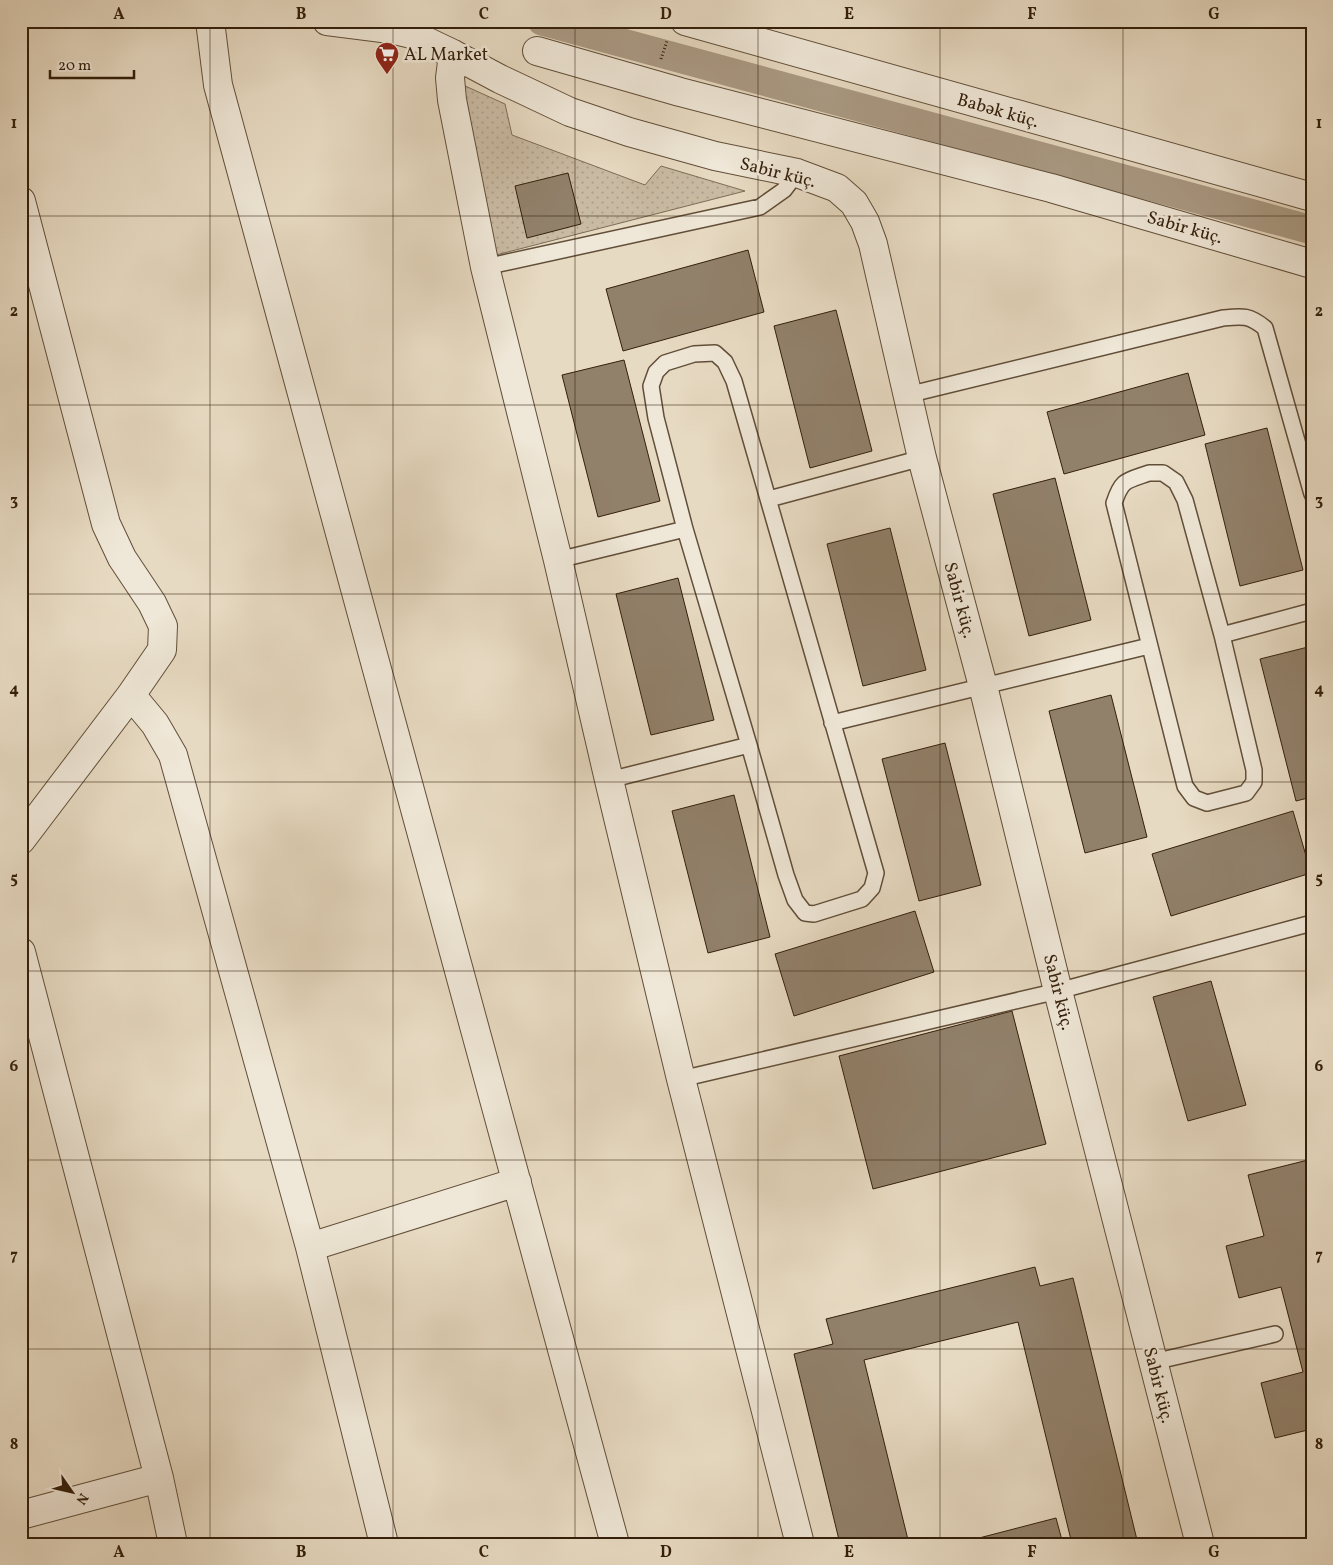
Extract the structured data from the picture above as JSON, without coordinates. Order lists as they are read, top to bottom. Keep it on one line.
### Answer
{"streets":{"street":["Babək küç.","Sabir küç."]},"places":{"supermarket":["AL Market"]},"scale_bar":"20 m","north":"bottom right","grid":{"columns":["A","B","C","D","E","F","G"],"rows":["1","2","3","4","5","6","7","8"]}}
